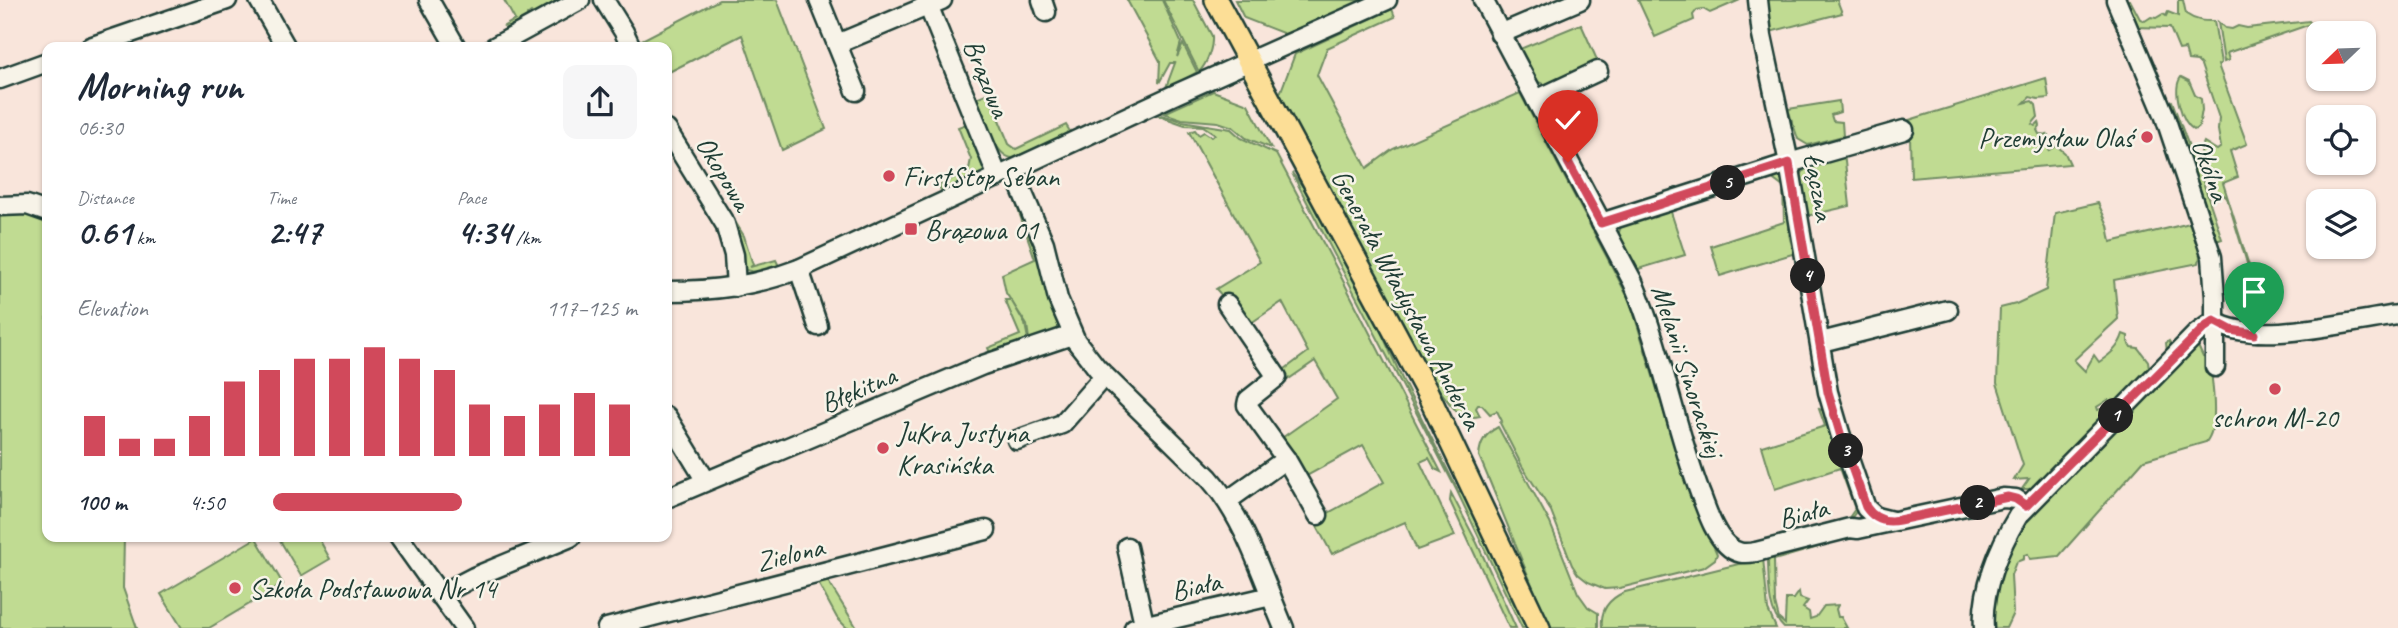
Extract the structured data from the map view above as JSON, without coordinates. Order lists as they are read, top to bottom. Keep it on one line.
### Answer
{"streets":{"main road":["Generała Władysława Andersa"],"street":["Brązowa","Okólna","Okopowa","Łączna","Melanii Sinorackiej","Błękitna","Biała","Zielona"]},"crossings":[["Brązowa","Błękitna"],["Brązowa","Biała"],["Melanii Sinorackiej","Biała"]],"places":{"other":["Przemysław Olaś","FirstStop Seban","schron M-20","JuKra Justyna Krasińska","Szkoła Podstawowa Nr 14"],"transit":["Brązowa 01"]},"north":"bottom left","page":{"heading":["Morning run","06:30"],"stats":[["Distance","0.61 km"],["Time","2:47"],["Pace","4:34 /km"]],"pins":["5","4","1","3","2"],"chart":["Elevation","117–125 m"],"list":[{"name":"100 m","note":"4:50"}]}}
